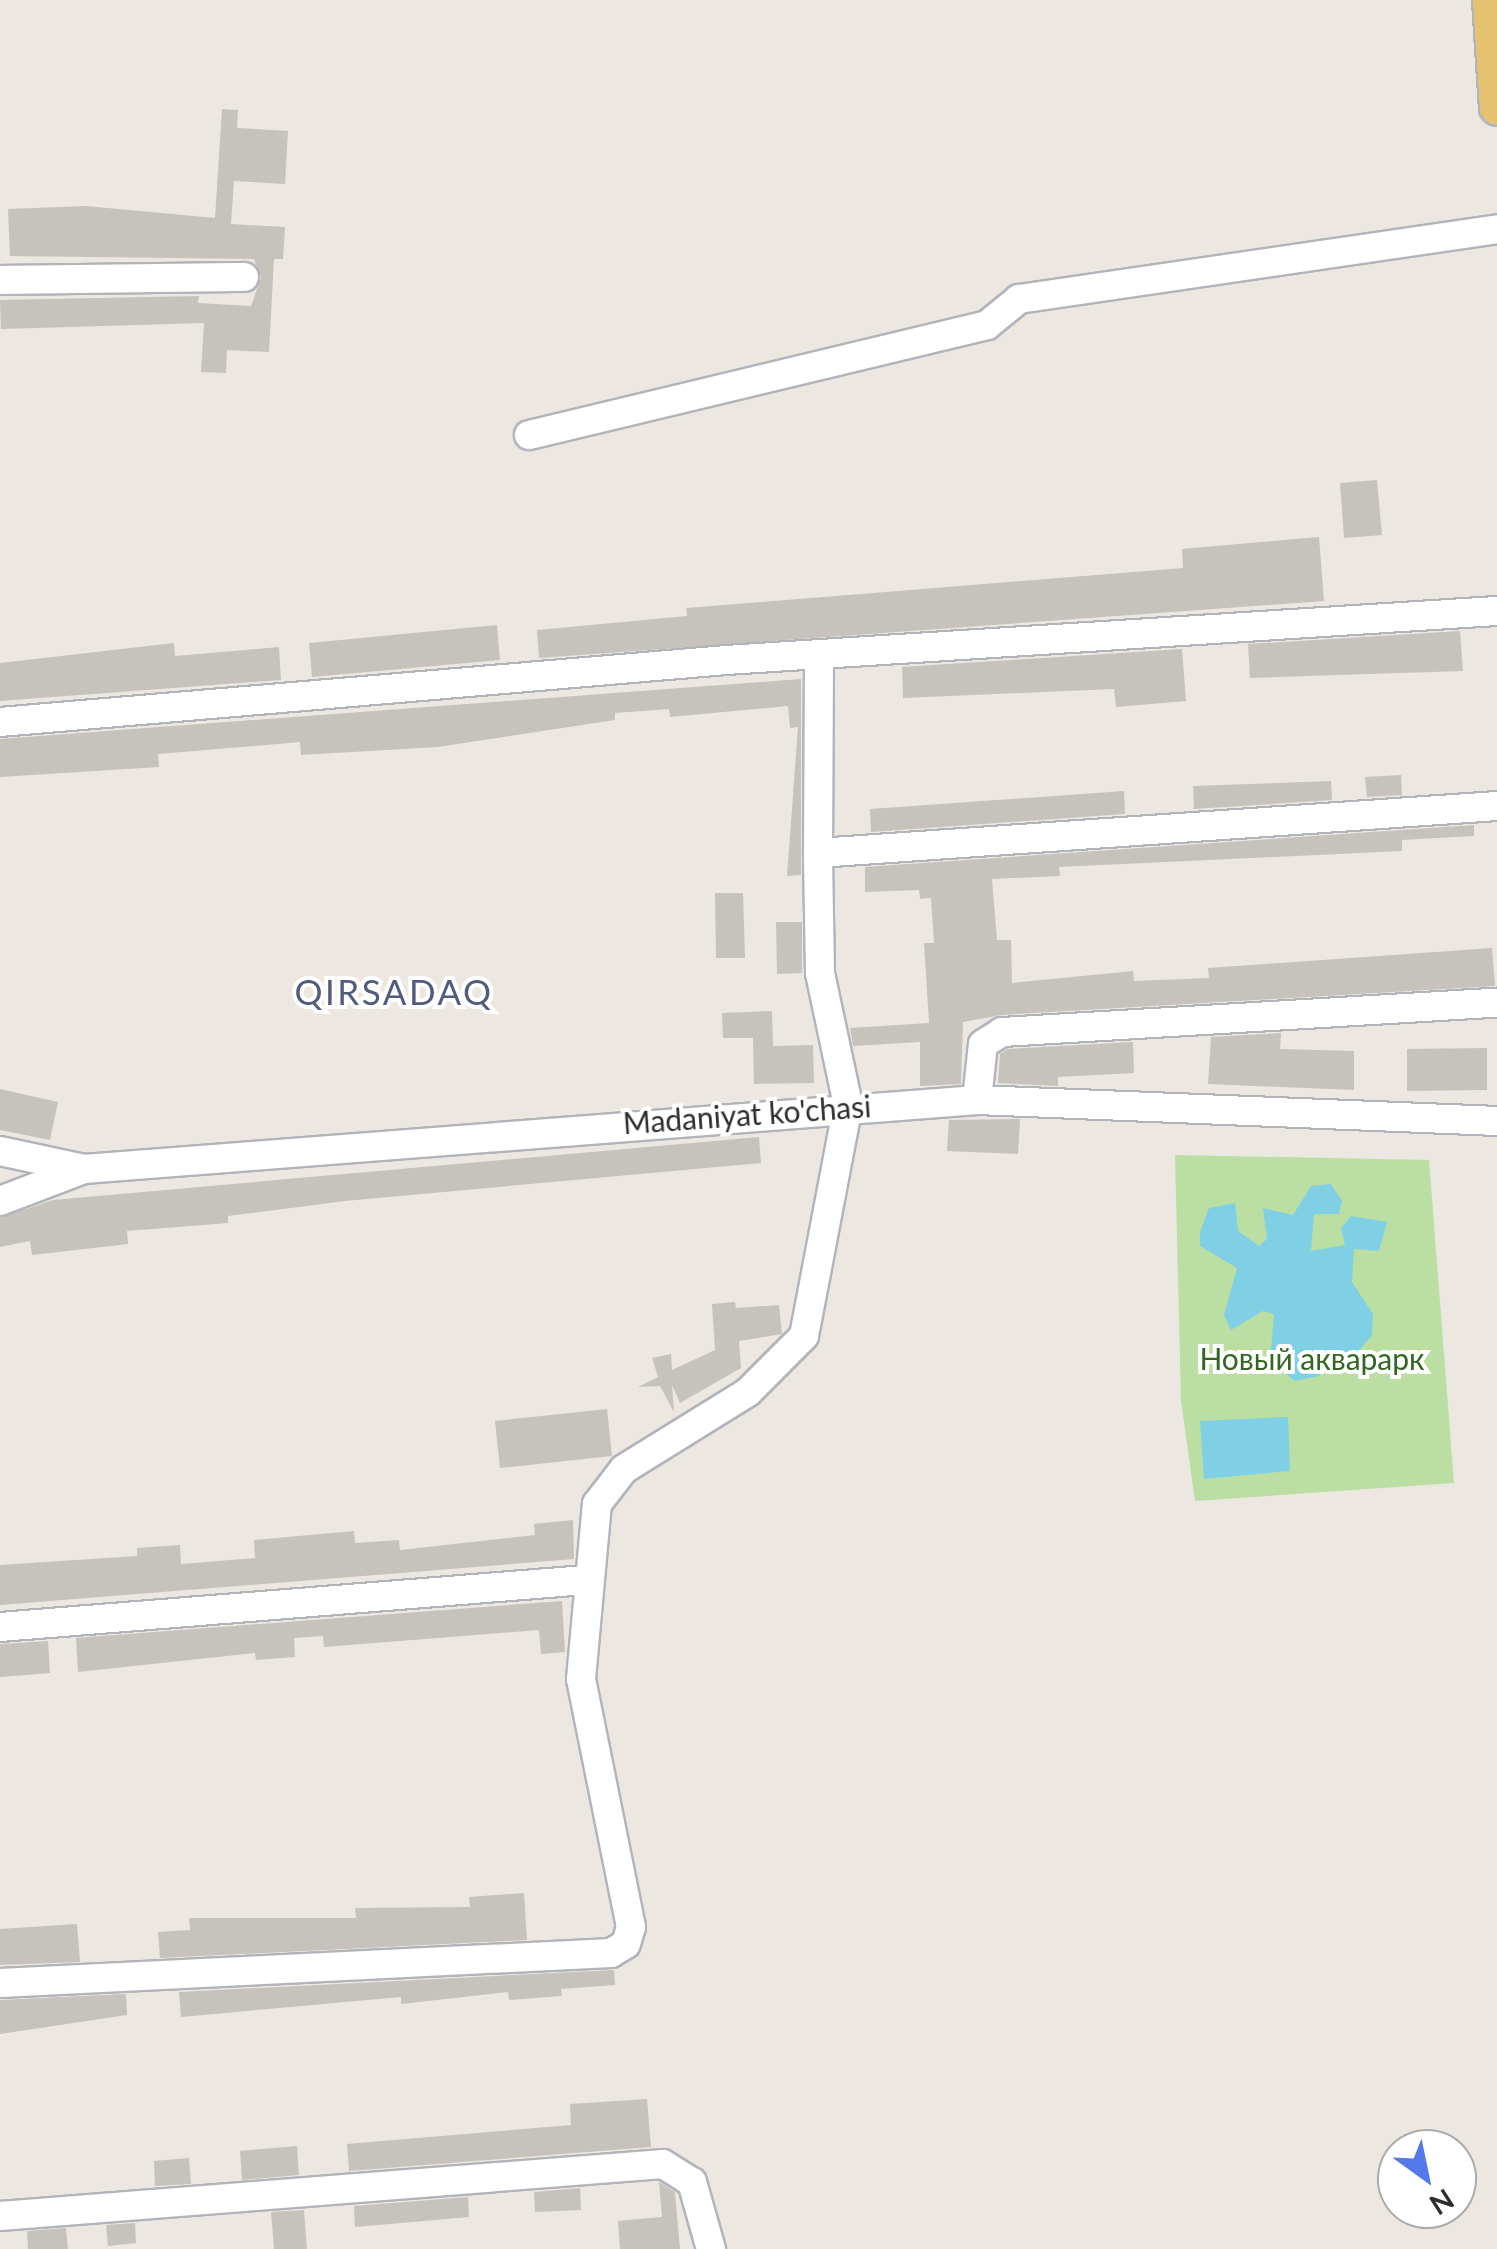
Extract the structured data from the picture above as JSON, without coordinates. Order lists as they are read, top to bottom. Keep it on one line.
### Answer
{"streets":{"street":["Madaniyat ko'chasi"]},"districts":["QIRSADAQ"],"parks":["Новый акварарк"],"north":"bottom right"}
